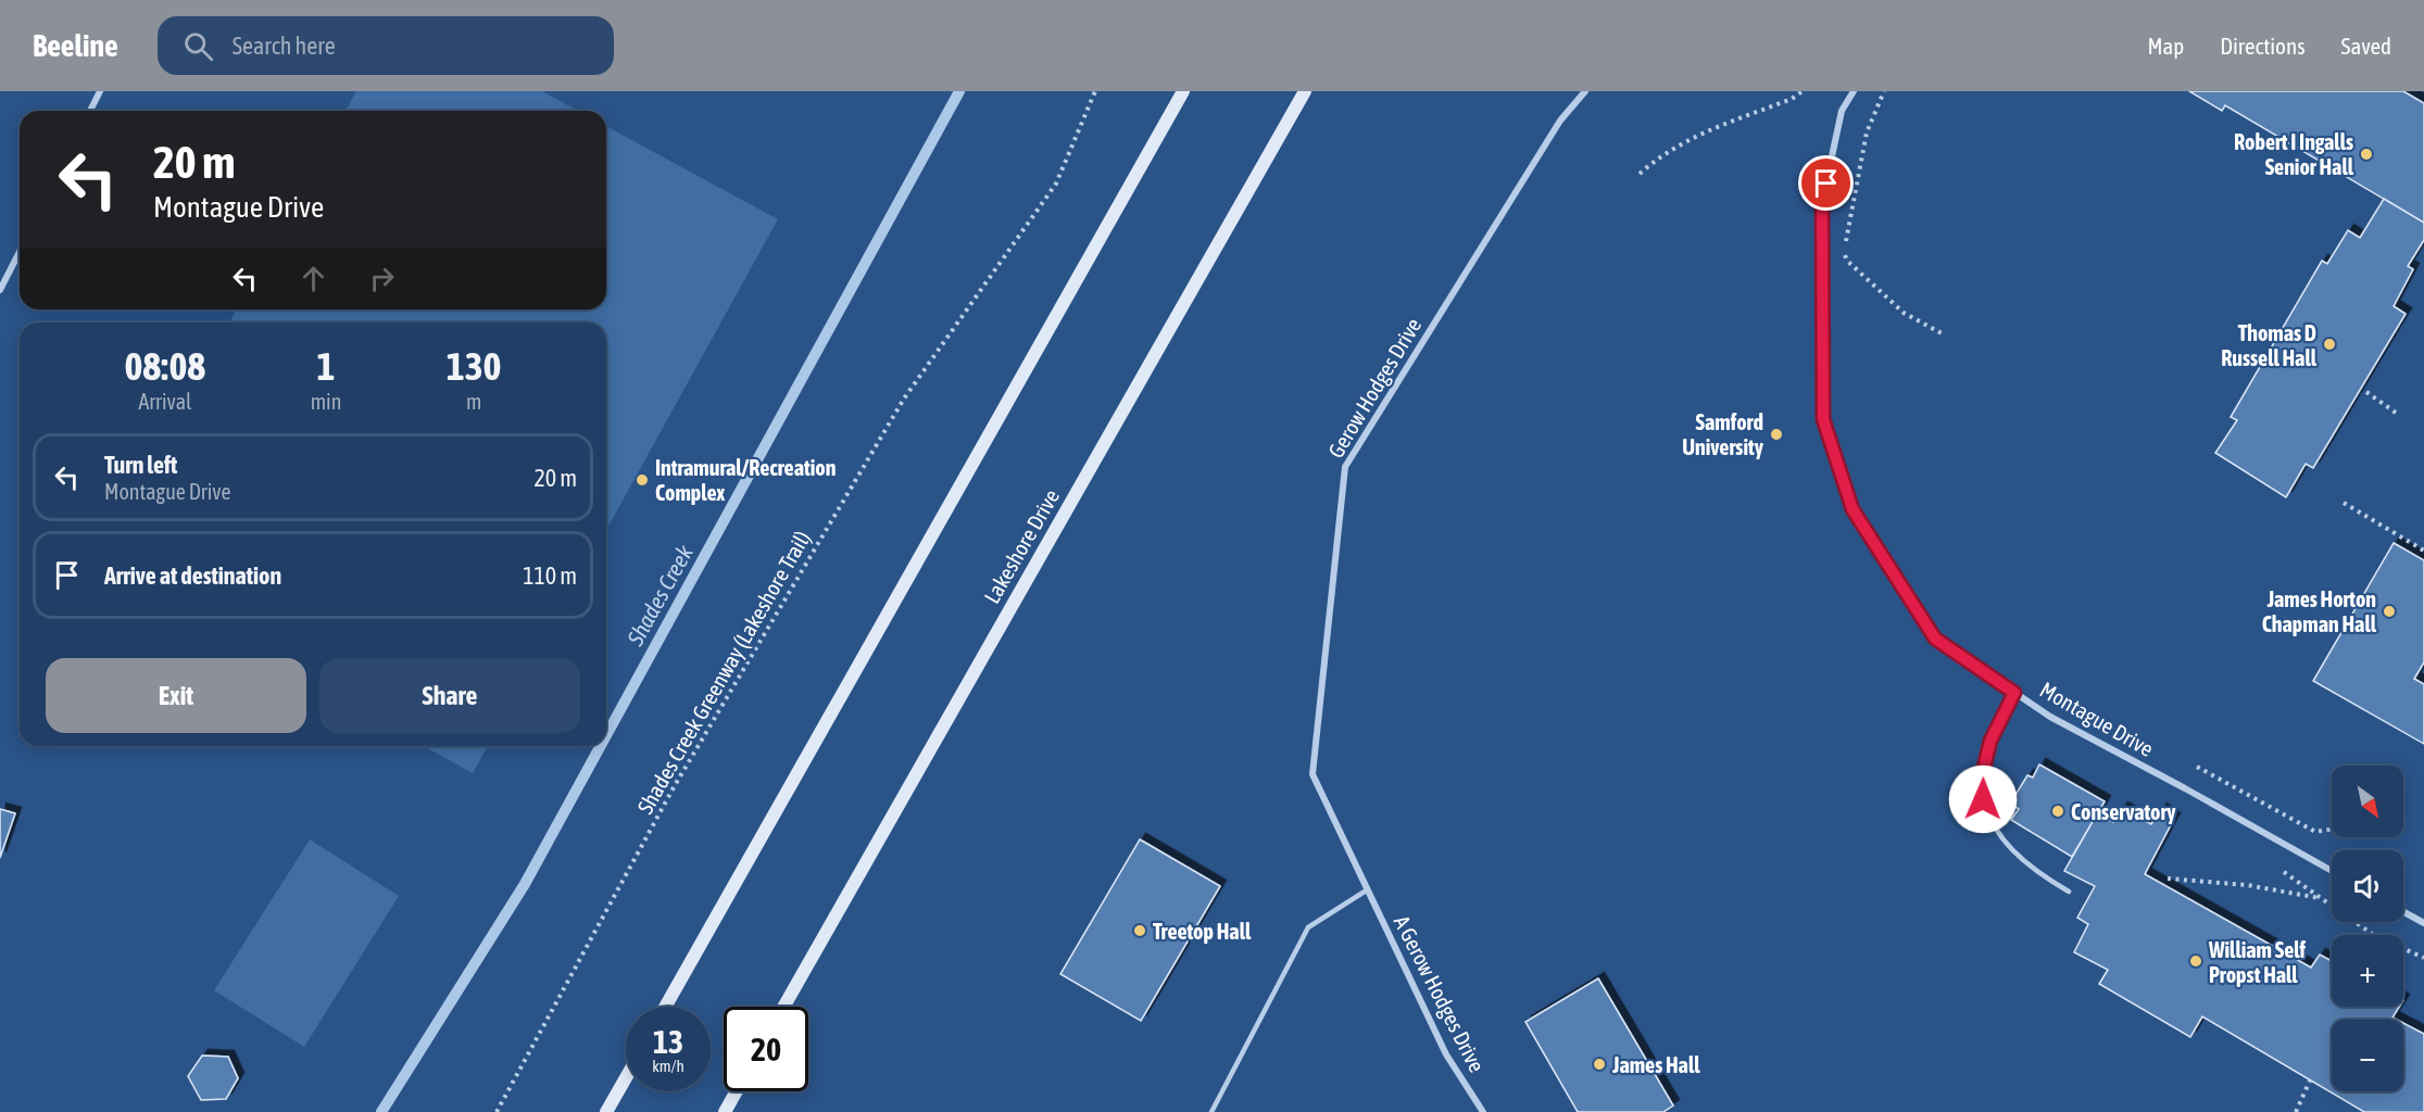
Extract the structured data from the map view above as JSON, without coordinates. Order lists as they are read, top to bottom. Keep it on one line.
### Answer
{"streets":{"main road":["Lakeshore Drive"],"street":["Gerow Hodges Drive","Montague Drive","A Gerow Hodges Drive"],"path":["Shades Creek Greenway (Lakeshore Trail)"]},"crossings":[["Gerow Hodges Drive","A Gerow Hodges Drive"]],"water":["Shades Creek"],"places":["Robert I Ingalls Senior Hall","Thomas D Russell Hall","Samford University","Intramural/Recreation Complex","James Horton Chapman Hall","Conservatory","Treetop Hall","William Self Propst Hall","James Hall"],"north":"bottom right","page":{"header":"Beeline","search":"Search here","nav":["Map","Directions","Saved"],"turn":["20 m","Montague Drive"],"eta":["08:08","Arrival","1","min","130","m"],"list":[{"name":"Turn left","note":"Montague Drive","value":"20 m"},{"name":"Arrive at destination","value":"110 m"}],"buttons":["Exit","Share"],"map_buttons":["+","−"],"speed":"13 km/h","limit":"20"}}
